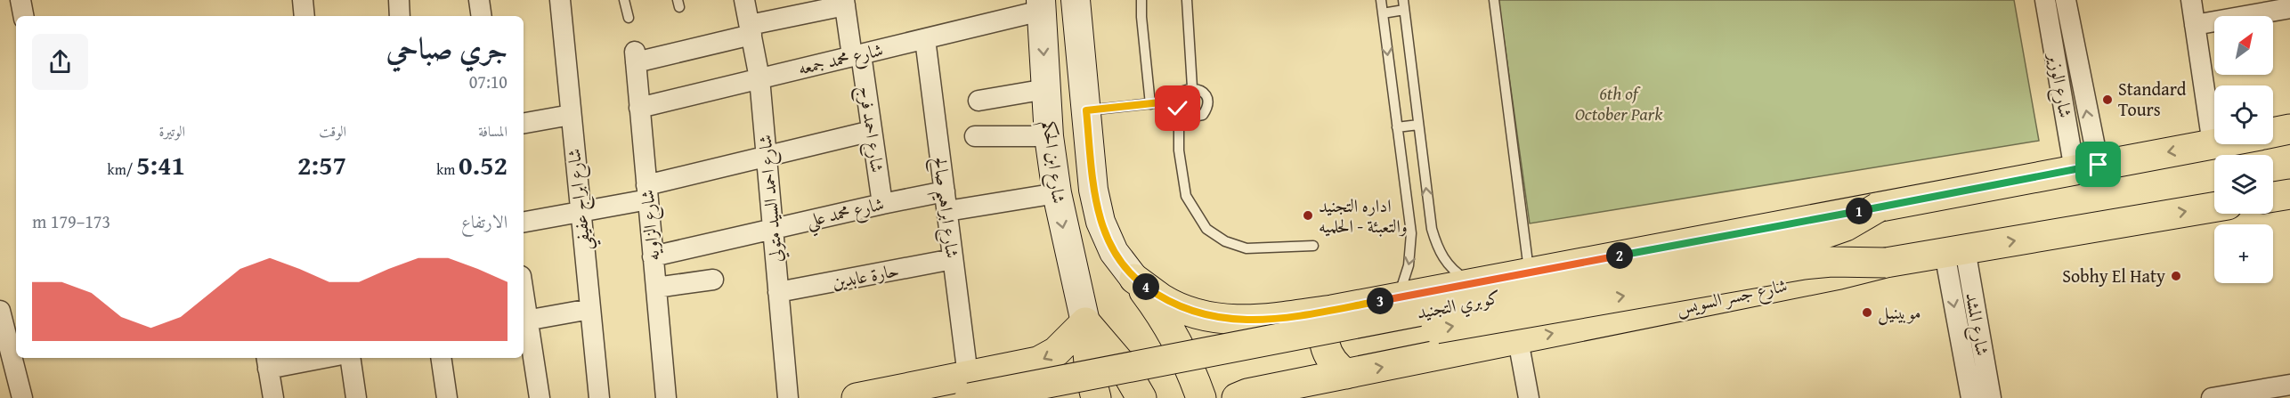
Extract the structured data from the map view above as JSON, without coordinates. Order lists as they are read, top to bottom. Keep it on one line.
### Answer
{"streets":{"main road":["شارع ابن الحكم","شارع جسر السويس","كوبري التجنيد"],"street":["شارع محمد جمعه","شارع الوزير","شارع احمد فرج","شارع احمد السيد متولي","شارع ابراج عفيفي","شارع ابراهيم صالح","شارع محمد علي","شارع الزاويه","حارة عابدين","شارع المشد"]},"crossings":[["شارع محمد جمعه","شارع احمد فرج"],["شارع محمد جمعه","شارع ابن الحكم"],["شارع محمد جمعه","شارع احمد السيد متولي"],["شارع محمد جمعه","شارع ابراهيم صالح"],["شارع محمد جمعه","شارع الزاويه"],["شارع احمد فرج","شارع محمد علي"],["شارع ابن الحكم","شارع محمد علي"],["شارع احمد السيد متولي","شارع محمد علي"],["شارع احمد السيد متولي","شارع الزاويه"],["شارع احمد السيد متولي","حارة عابدين"],["شارع ابراهيم صالح","شارع محمد علي"],["شارع ابراهيم صالح","حارة عابدين"],["شارع ابراهيم صالح","كوبري التجنيد"],["شارع محمد علي","شارع الزاويه"],["شارع جسر السويس","كوبري التجنيد"],["شارع جسر السويس","شارع المشد"]],"parks":["6th of October Park"],"places":["Standard Tours","اداره التجنيد والتعبئة - الحلميه","Sobhy El Haty","موبينيل"],"north":"top right","page":{"map_buttons":"+","heading":["جري صباحي","07:10"],"stats":[["المسافة","0.52 km"],["الوقت","2:57"],["الوتيرة","5:41 /km"]],"pins":["1","2","4","3"],"chart":["الارتفاع","173–179 m"]}}
